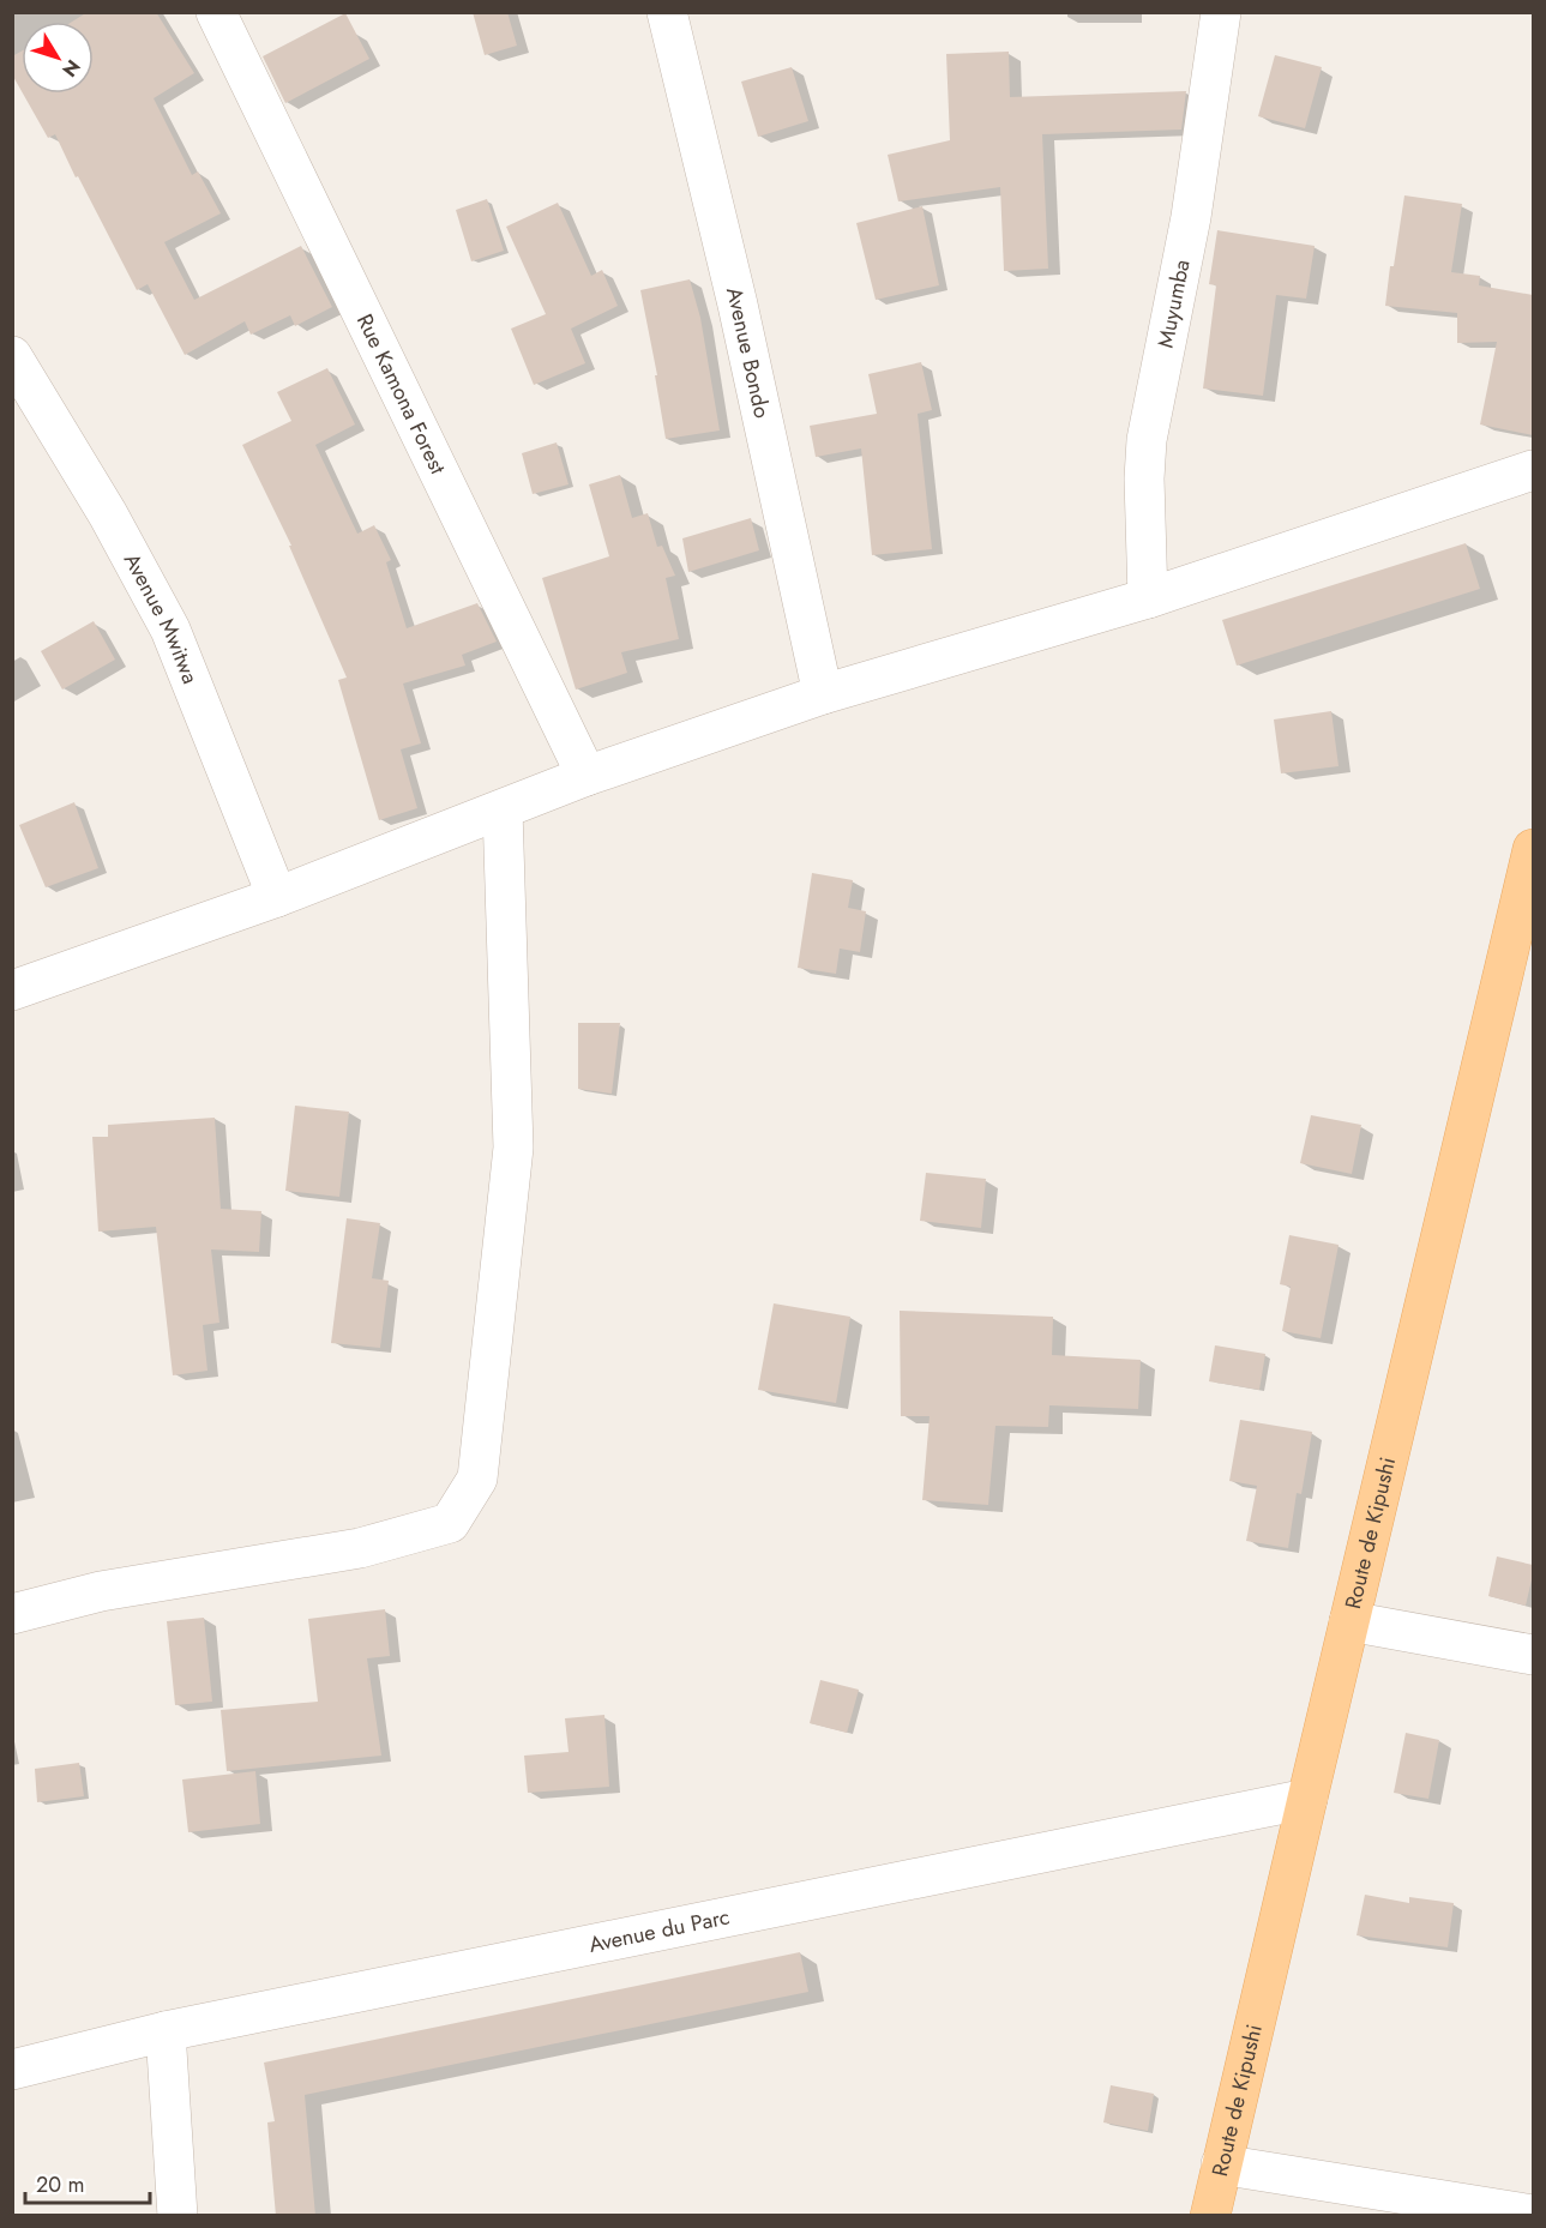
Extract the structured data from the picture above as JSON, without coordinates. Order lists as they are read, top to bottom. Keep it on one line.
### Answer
{"streets":{"main road":["Route de Kipushi"],"street":["Muyumba","Avenue Bondo","Rue Kamona Forest","Avenue Mwitwa","Avenue du Parc"]},"crossings":[["Route de Kipushi","Avenue du Parc"]],"scale_bar":"20 m","north":"bottom right"}
